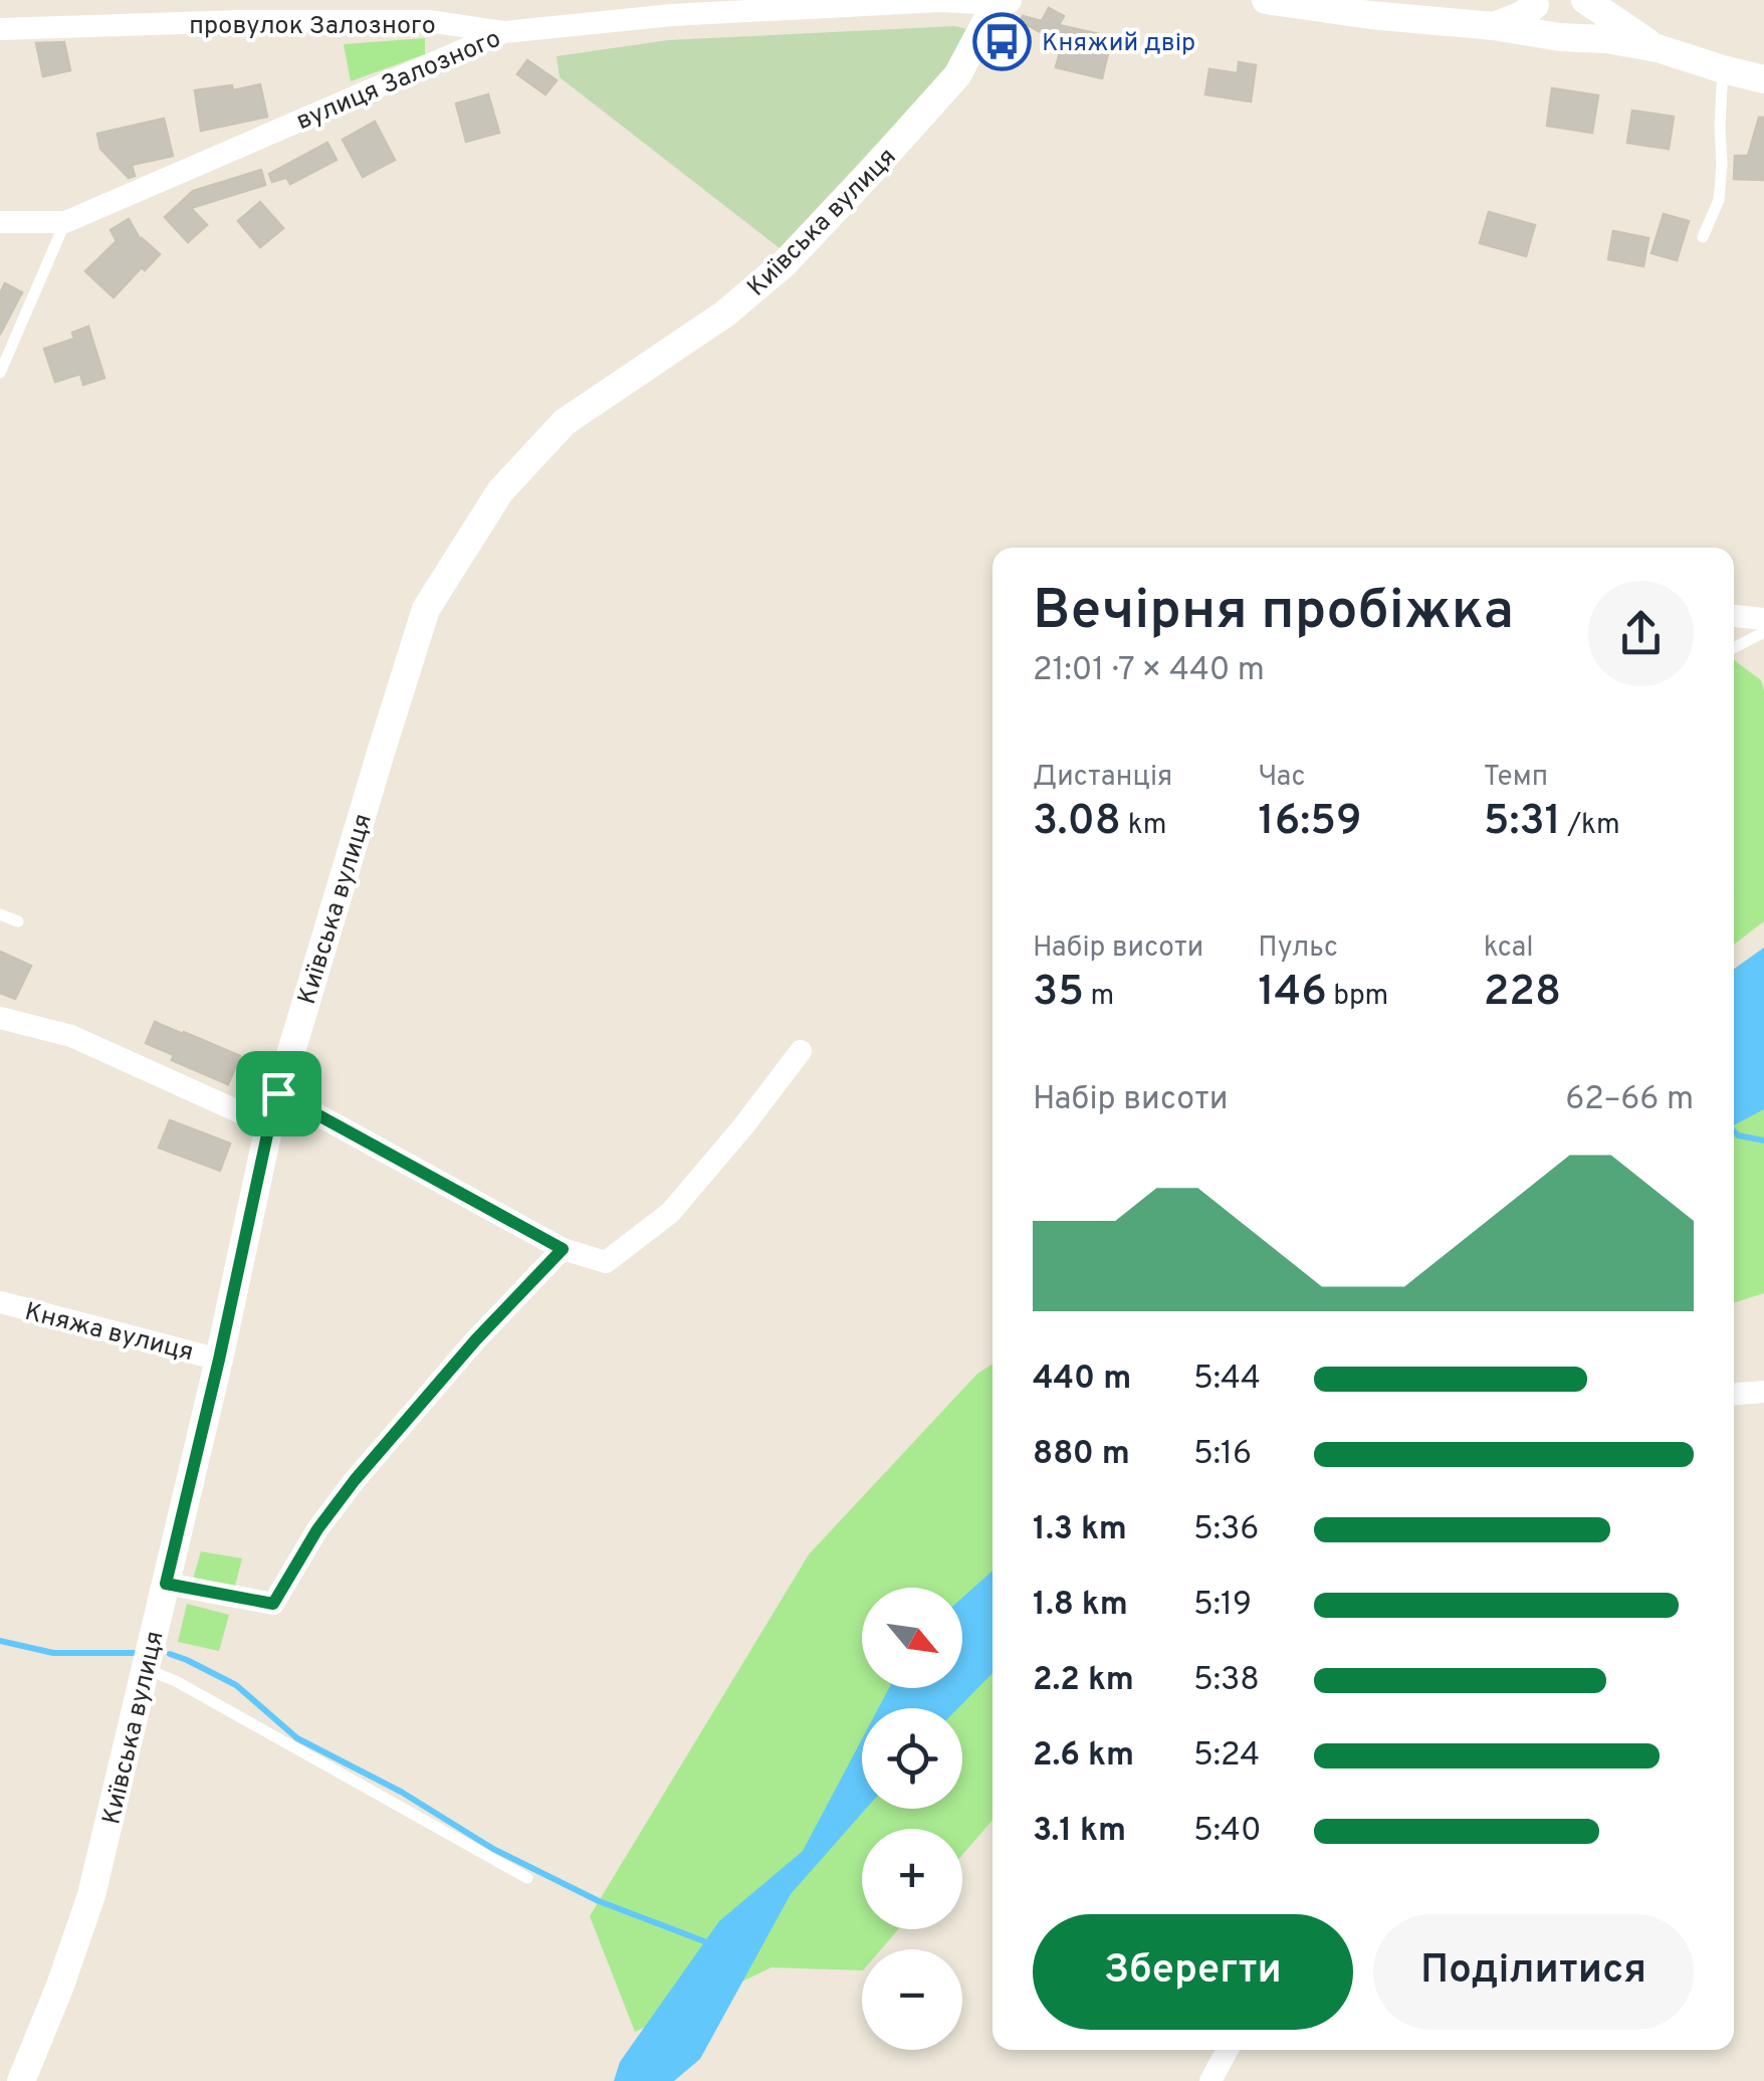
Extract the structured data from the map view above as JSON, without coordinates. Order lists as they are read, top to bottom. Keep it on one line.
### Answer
{"streets":{"street":["провулок Залозного","вулиця Залозного","Київська вулиця","Княжа вулиця"]},"crossings":[["провулок Залозного","вулиця Залозного"],["вулиця Залозного","Київська вулиця"],["Київська вулиця","Княжа вулиця"]],"places":{"bus stop":["Княжий двір"]},"north":"bottom right","page":{"heading":["Вечірня пробіжка","21:01 · 7 × 440 m"],"stats":[["Дистанція","3.08 km"],["Час","16:59"],["Темп","5:31 /km"],["Набір висоти","35 m"],["Пульс","146 bpm"],["kcal","228"]],"chart":["Набір висоти","62–66 m"],"list":[{"name":"440 m","note":"5:44"},{"name":"880 m","note":"5:16"},{"name":"1.3 km","note":"5:36"},{"name":"1.8 km","note":"5:19"},{"name":"2.2 km","note":"5:38"},{"name":"2.6 km","note":"5:24"},{"name":"3.1 km","note":"5:40"}],"map_buttons":["+","−"],"buttons":["Зберегти","Поділитися"]}}
